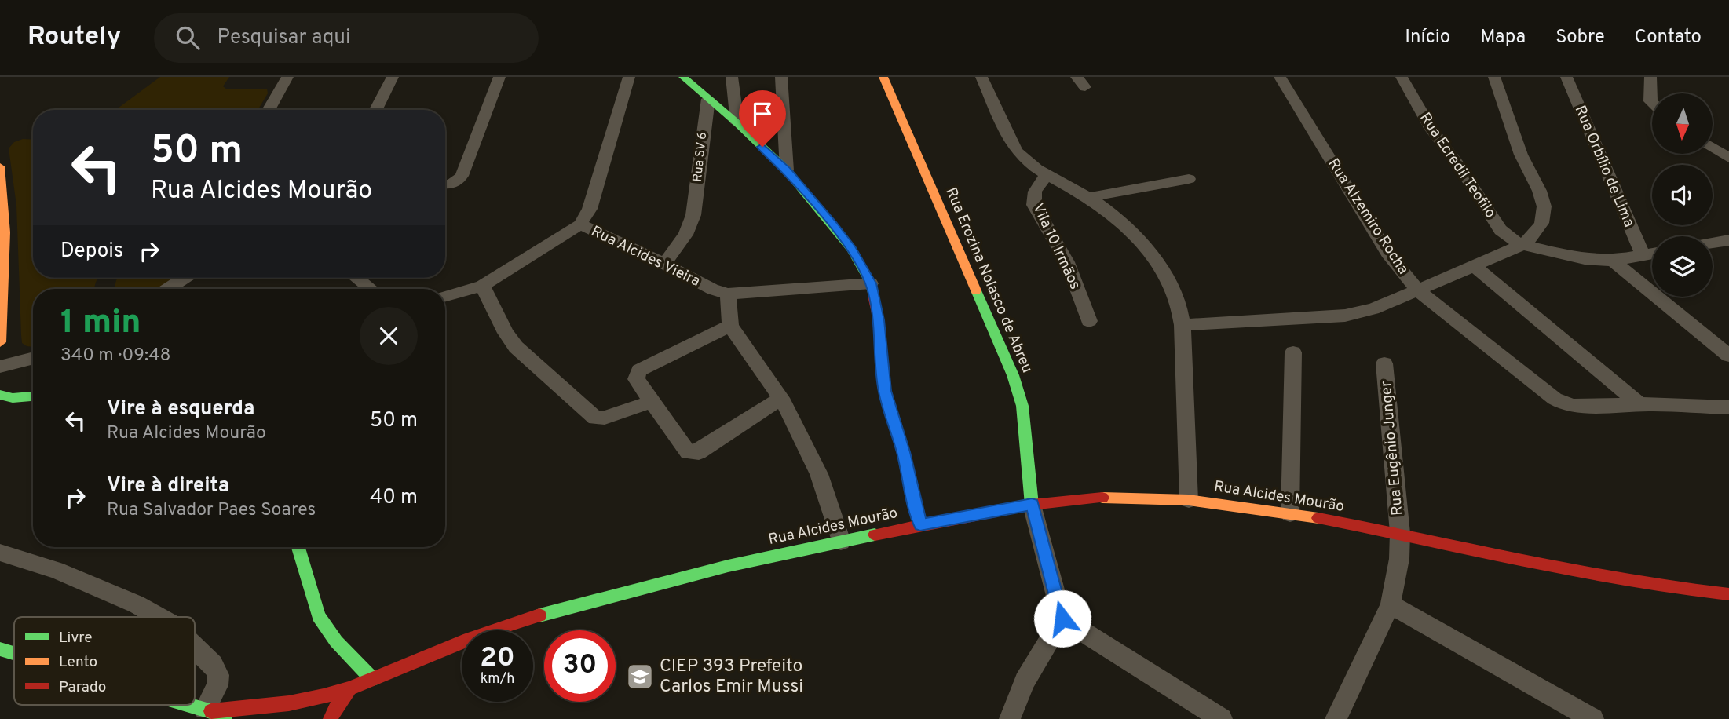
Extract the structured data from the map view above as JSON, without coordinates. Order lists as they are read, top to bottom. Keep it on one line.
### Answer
{"streets":{"street":["Rua SV 6","Rua Ecredil Teofilo","Rua Orbílio de Lima","Rua Alzemiro Rocha","Vila 10 Irmãos","Rua Alcides Vieira","Rua Erozina Nolasco de Abreu","Rua Eugênio Junger","Rua Alcides Mourão"]},"crossings":[["Rua SV 6","Rua Alcides Vieira"],["Rua Erozina Nolasco de Abreu","Rua Alcides Mourão"],["Rua Eugênio Junger","Rua Alcides Mourão"]],"places":{"school or university":["CIEP 393 Prefeito Carlos Emir Mussi"]},"legend":["Livre","Lento","Parado"],"north":"bottom","page":{"header":"Routely","search":"Pesquisar aqui","nav":["Início","Mapa","Sobre","Contato"],"turn":["50 m","Rua Alcides Mourão"],"then":"Depois","heading":["1 min","340 m · 09:48"],"list":[{"name":"Vire à esquerda","note":"Rua Alcides Mourão","value":"50 m"},{"name":"Vire à direita","note":"Rua Salvador Paes Soares","value":"40 m"}],"speed":"20 km/h","limit":"30"}}
